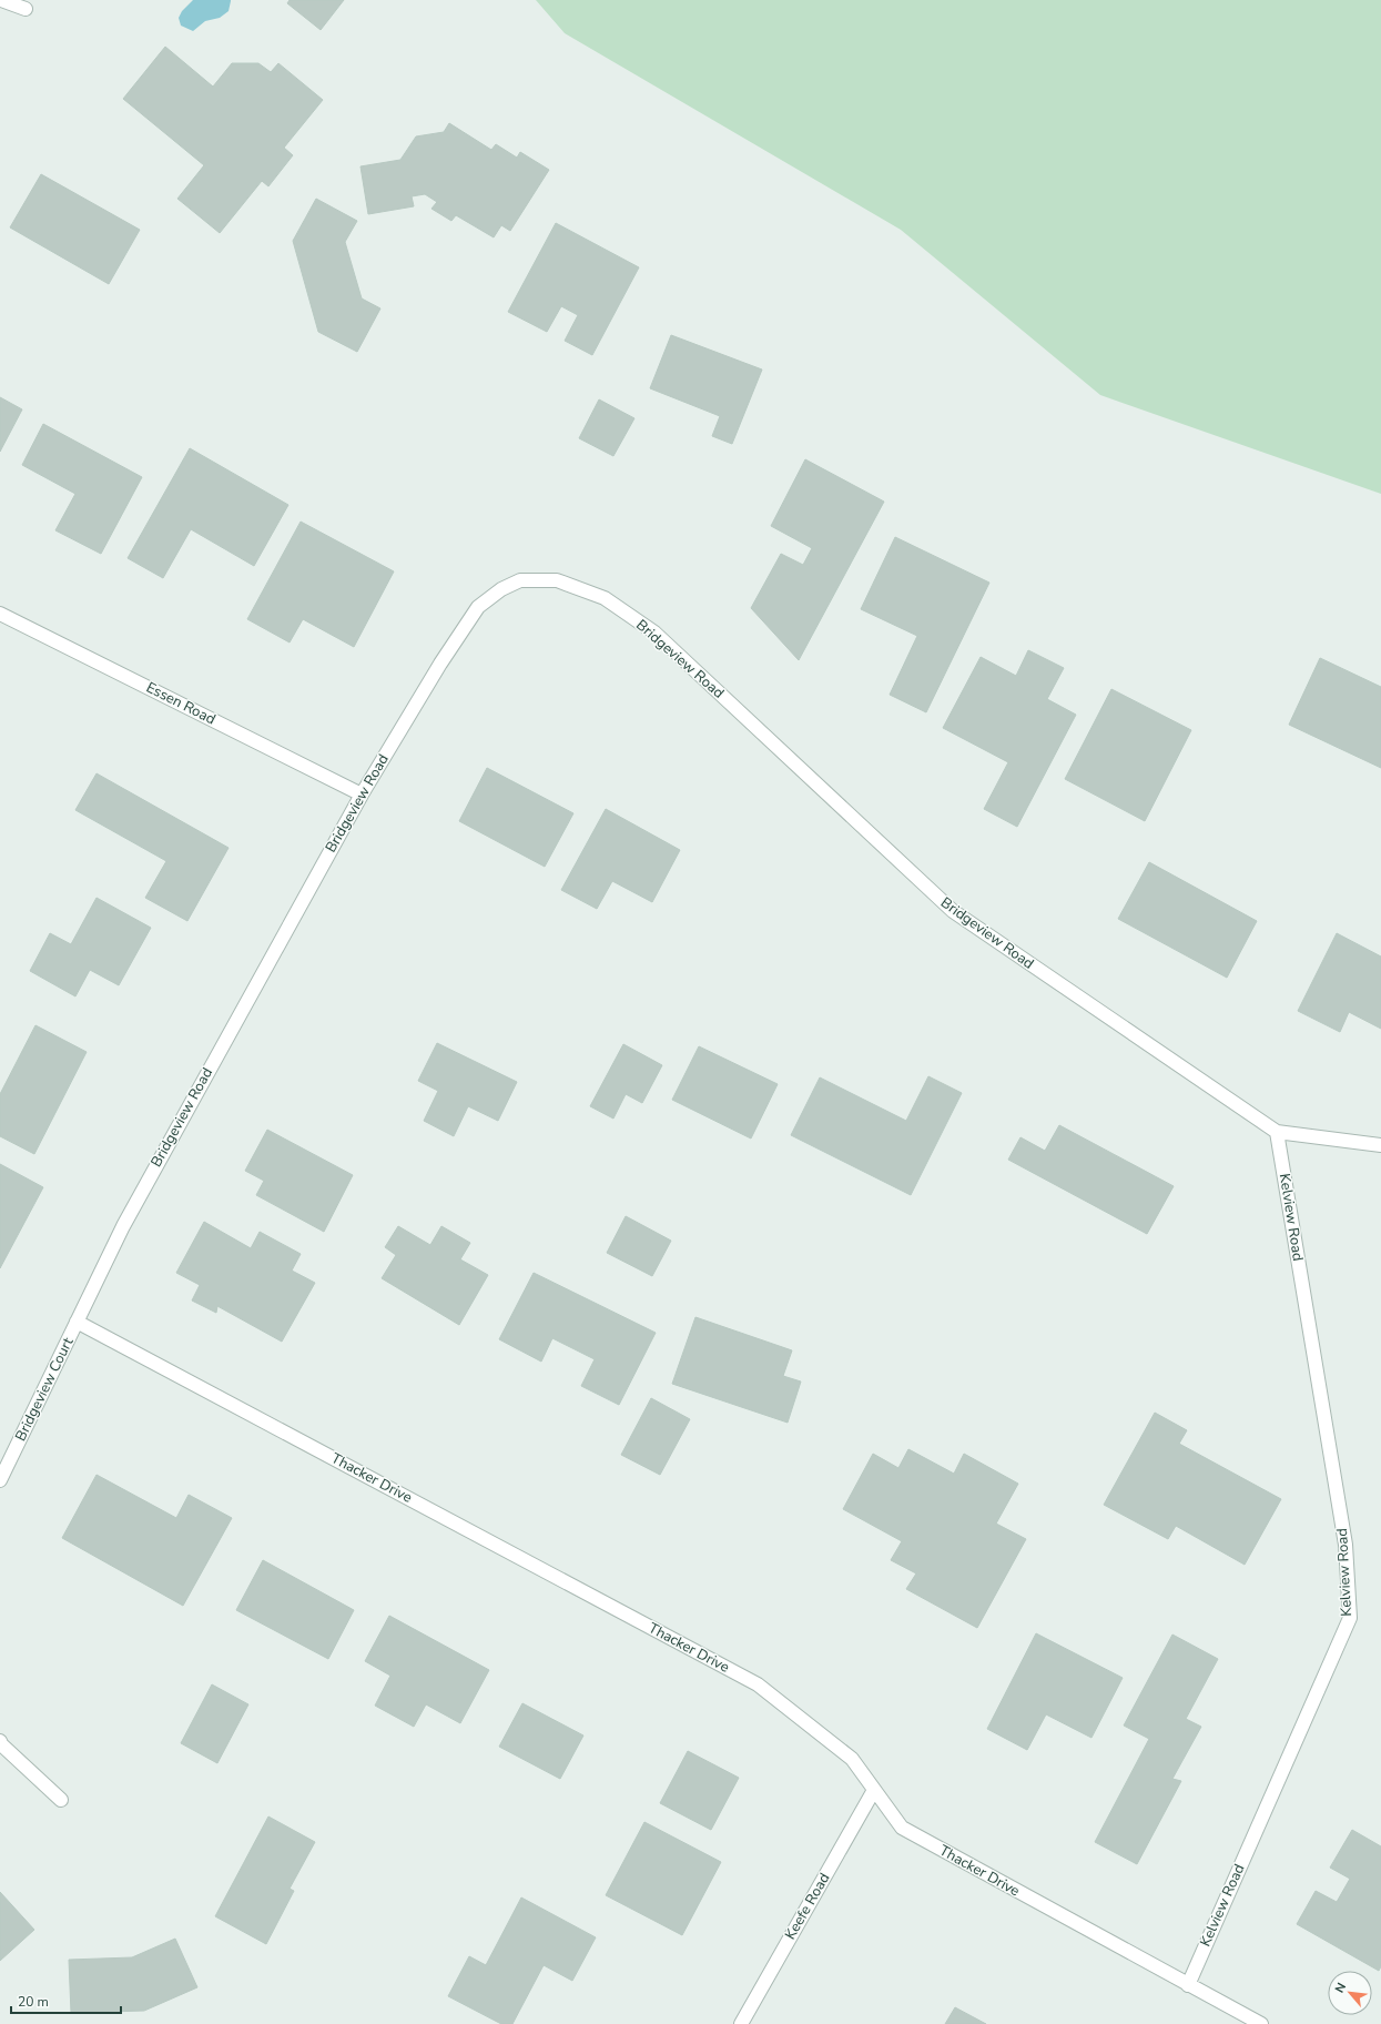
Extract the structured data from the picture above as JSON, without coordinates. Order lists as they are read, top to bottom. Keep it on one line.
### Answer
{"streets":{"street":["Bridgeview Road","Essen Road","Kelview Road","Bridgeview Court","Thacker Drive","Keefe Road"]},"crossings":[["Bridgeview Road","Essen Road"],["Bridgeview Road","Kelview Road"],["Bridgeview Road","Bridgeview Court"],["Bridgeview Road","Thacker Drive"],["Kelview Road","Thacker Drive"],["Bridgeview Court","Thacker Drive"],["Thacker Drive","Keefe Road"]],"scale_bar":"20 m","north":"top left"}
